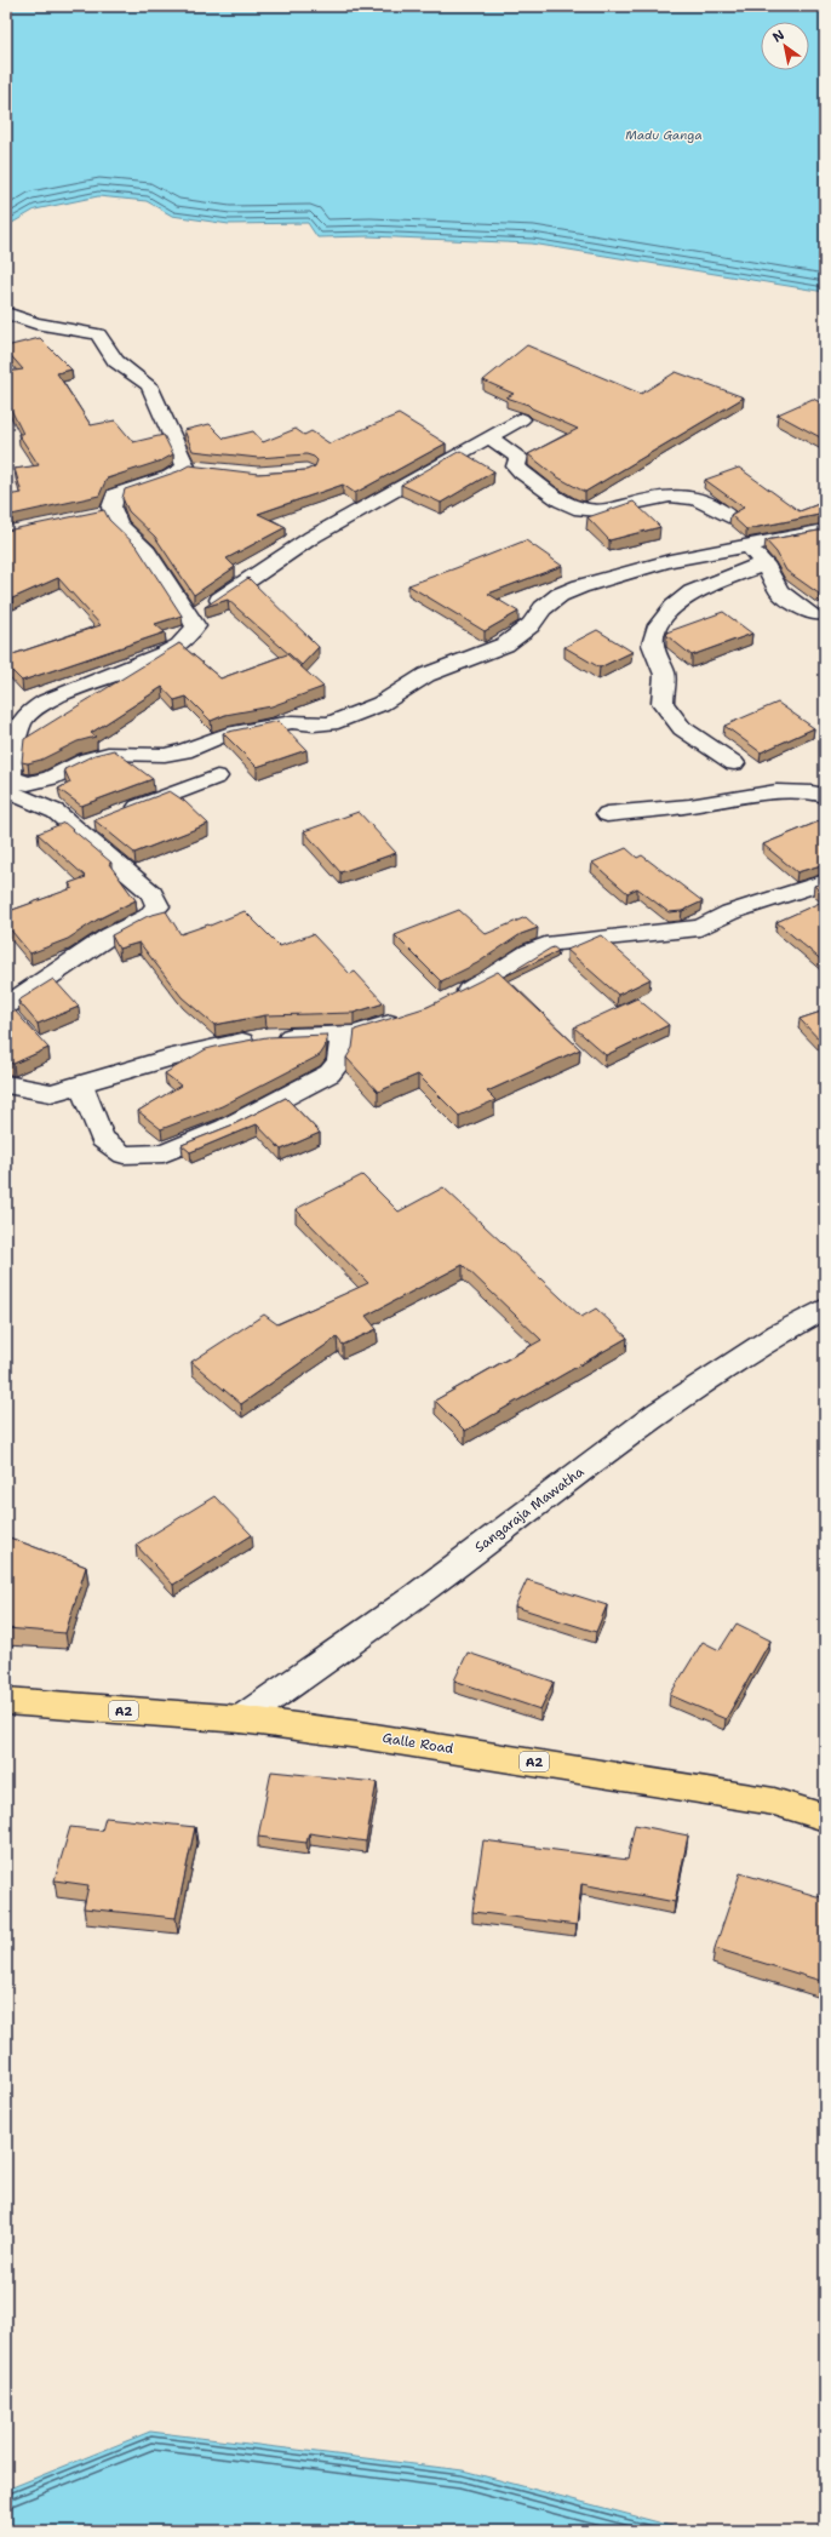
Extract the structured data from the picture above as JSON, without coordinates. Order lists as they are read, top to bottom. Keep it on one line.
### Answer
{"streets":{"highway":["A2","Galle Road"],"street":["Sangaraja Mawatha"]},"crossings":[["Sangaraja Mawatha","Galle Road"]],"water":["Madu Ganga"],"north":"top left"}
